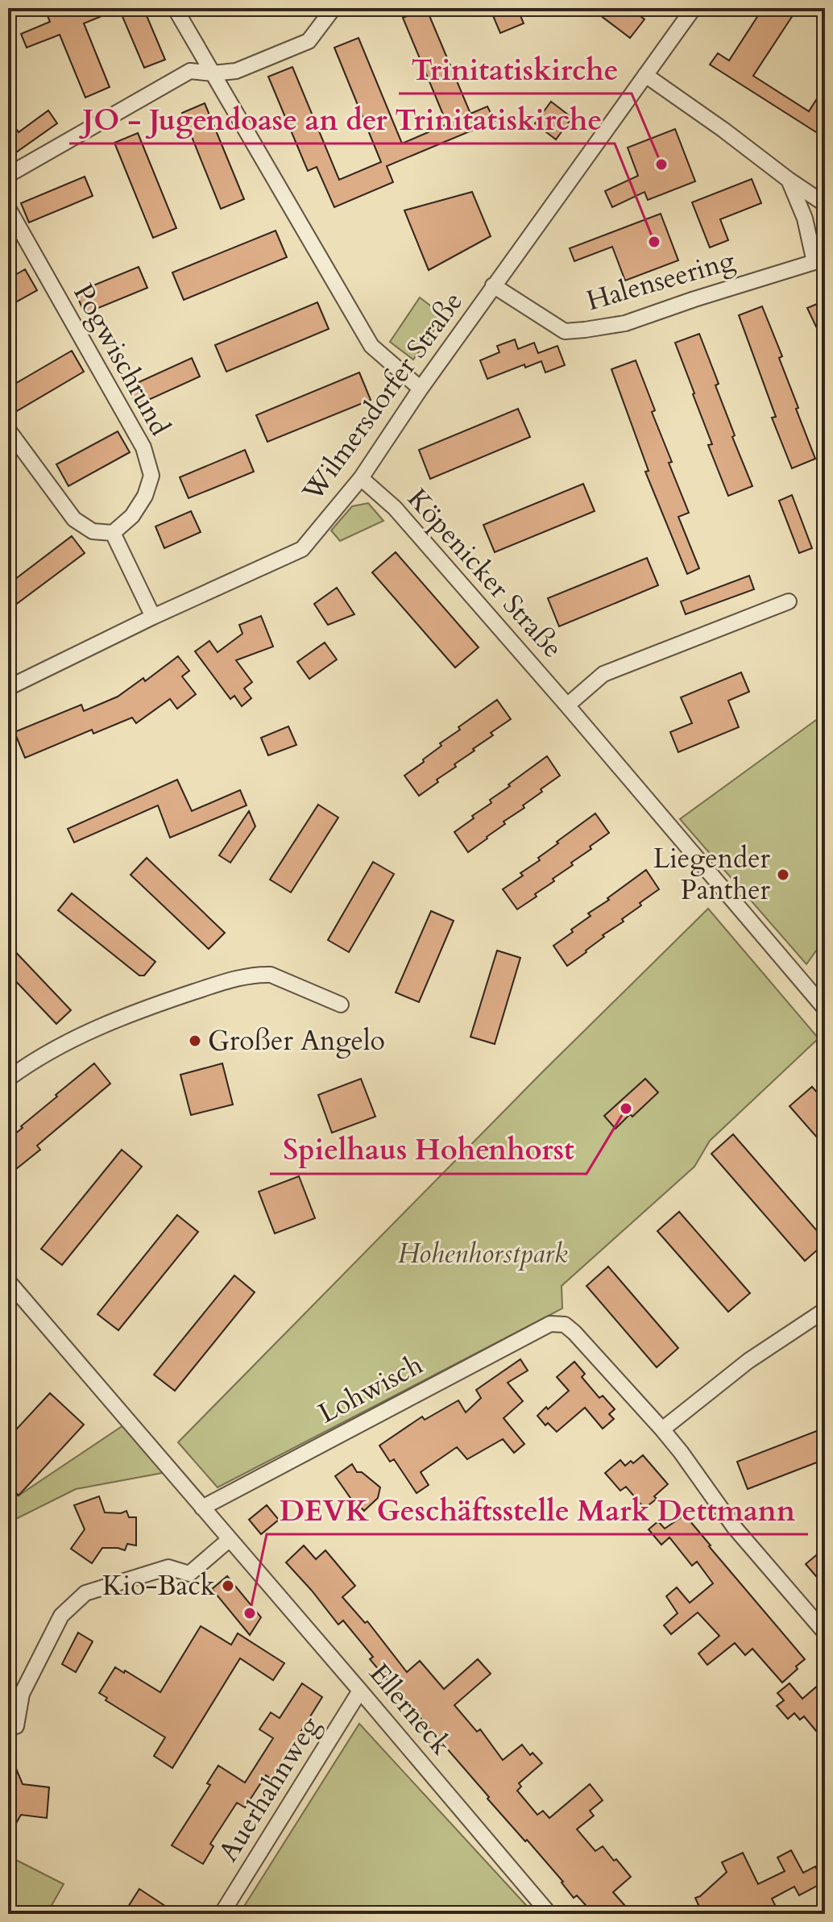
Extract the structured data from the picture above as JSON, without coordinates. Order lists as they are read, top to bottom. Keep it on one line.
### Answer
{"streets":{"street":["Halenseering","Pogwischrund","Wilmersdorfer Straße","Köpenicker Straße","Lohwisch","Ellerneck","Auerhahnweg"]},"crossings":[["Halenseering","Wilmersdorfer Straße"],["Wilmersdorfer Straße","Köpenicker Straße"],["Lohwisch","Ellerneck"],["Ellerneck","Auerhahnweg"]],"parks":["Hohenhorstpark"],"places":["Trinitatiskirche","JO - Jugendoase an der Trinitatiskirche","Liegender Panther","Großer Angelo","Spielhaus Hohenhorst","Kio-Back","DEVK Geschäftsstelle Mark Dettmann"]}
